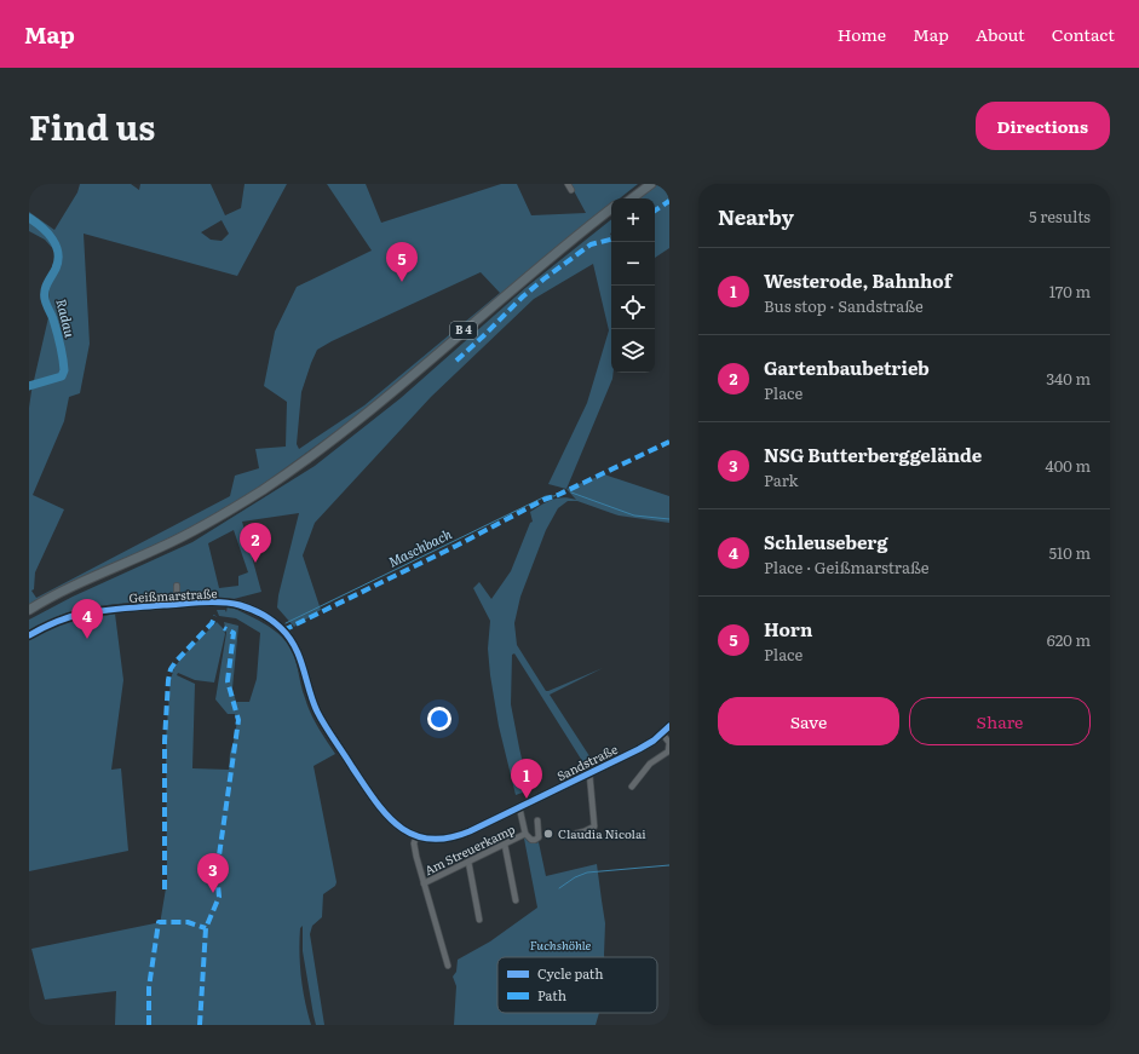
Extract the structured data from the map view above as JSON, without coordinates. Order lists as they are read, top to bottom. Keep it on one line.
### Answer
{"streets":{"highway":["B 4"],"street":["Geißmarstraße","Sandstraße","Am Streuerkamp"]},"crossings":[["Geißmarstraße","Sandstraße"],["Sandstraße","Am Streuerkamp"]],"water":["Radau","Maschbach"],"parks":["Fuchshöhle"],"places":["Claudia Nicolai"],"legend":["Cycle path","Path"],"page":{"header":"Map","nav":["Home","Map","About","Contact"],"title":"Find us","buttons":["Directions",["Save","Share"]],"heading":["Nearby","5 results"],"map_buttons":["+","−"],"pins":["5","2","4","1","3"],"list":[{"mark":"1","name":"Westerode, Bahnhof","note":"Bus stop · Sandstraße","value":"170 m"},{"mark":"2","name":"Gartenbaubetrieb","note":"Place","value":"340 m"},{"mark":"3","name":"NSG Butterberggelände","note":"Park","value":"400 m"},{"mark":"4","name":"Schleuseberg","note":"Place · Geißmarstraße","value":"510 m"},{"mark":"5","name":"Horn","note":"Place","value":"620 m"}]}}
